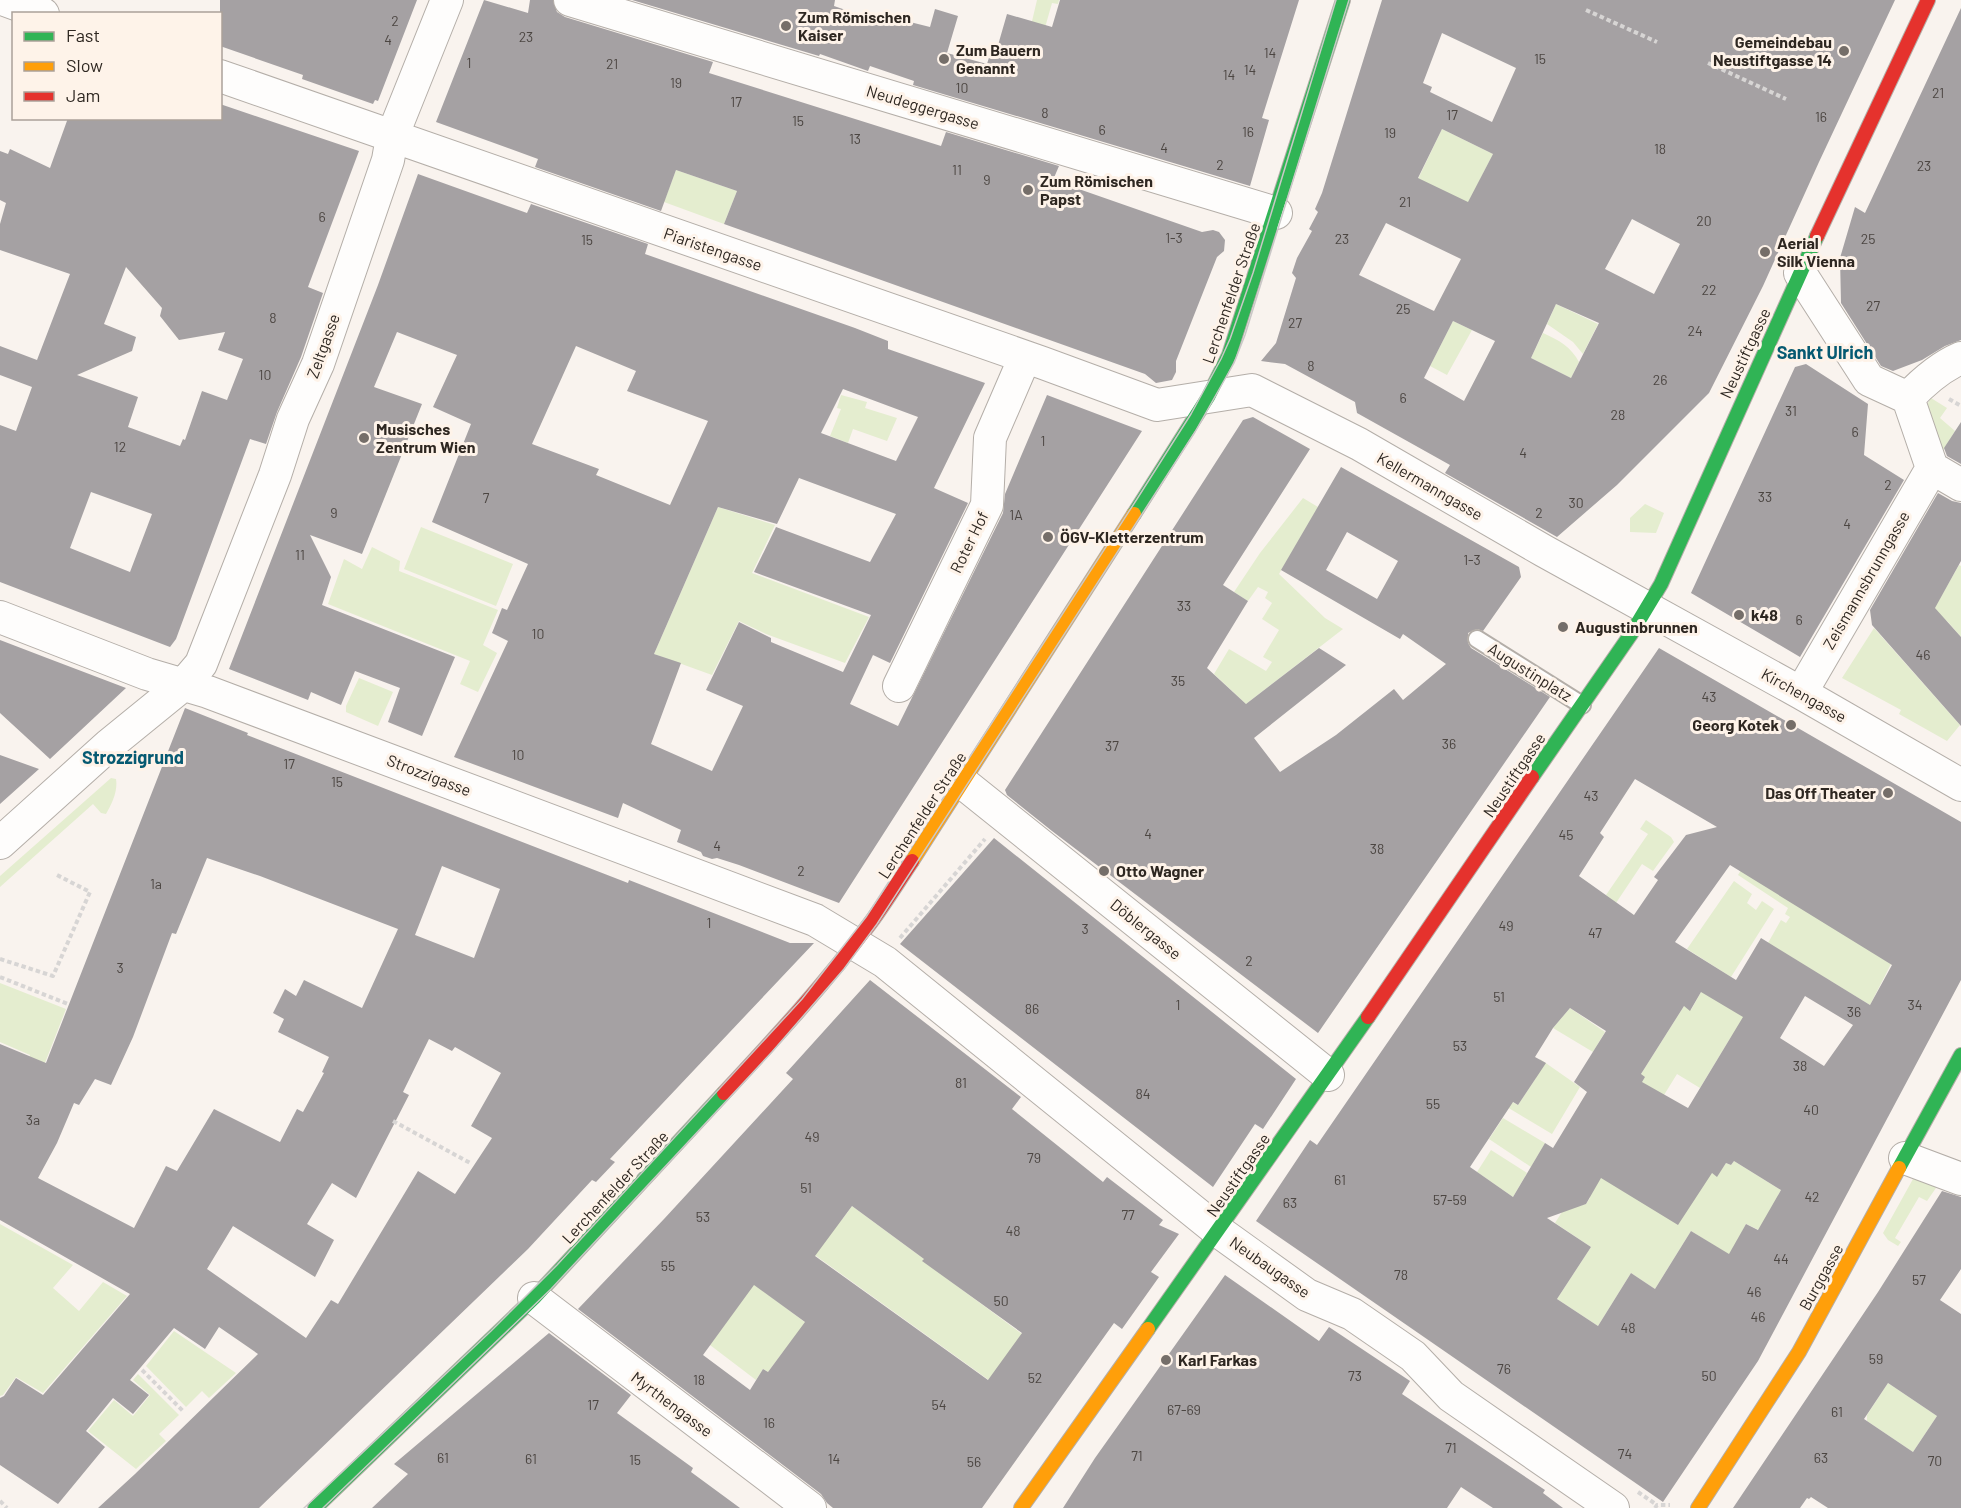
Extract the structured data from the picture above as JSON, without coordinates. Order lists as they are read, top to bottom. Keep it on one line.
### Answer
{"streets":{"main road":["Lerchenfelder Straße","Neustiftgasse","Burggasse"],"street":["Neudeggergasse","Piaristengasse","Zeltgasse","Kellermanngasse","Roter Hof","Zeismannsbrunngasse","Kirchengasse","Strozzigasse","Döblergasse","Neubaugasse","Myrthengasse"],"lane":["Augustinplatz"]},"crossings":[["Neudeggergasse","Lerchenfelder Straße"],["Piaristengasse","Lerchenfelder Straße"],["Piaristengasse","Zeltgasse"],["Piaristengasse","Kellermanngasse"],["Piaristengasse","Roter Hof"],["Lerchenfelder Straße","Kellermanngasse"],["Lerchenfelder Straße","Strozzigasse"],["Lerchenfelder Straße","Döblergasse"],["Lerchenfelder Straße","Neubaugasse"],["Lerchenfelder Straße","Myrthengasse"],["Zeltgasse","Strozzigasse"],["Neustiftgasse","Kellermanngasse"],["Neustiftgasse","Augustinplatz"],["Neustiftgasse","Kirchengasse"],["Neustiftgasse","Döblergasse"],["Neustiftgasse","Neubaugasse"],["Kellermanngasse","Kirchengasse"],["Zeismannsbrunngasse","Kirchengasse"],["Strozzigasse","Neubaugasse"]],"districts":["Sankt Ulrich","Strozzigrund"],"places":["Zum Römischen Kaiser","Gemeindebau Neustiftgasse 14","Zum Bauern Genannt","Zum Römischen Papst","Aerial Silk Vienna","Musisches Zentrum Wien","ÖGV-Kletterzentrum","k48","Augustinbrunnen","Georg Kotek","Das Off Theater","Otto Wagner","Karl Farkas"],"house_numbers":["2","23","4","14","15","1","21","14","14","19","10","21","17","8","17","16","15","6","16","19","13","4","18","2","23","11","9","21","6","20","1-3","23","25","15","22","27","25","8","27","24","8","10","26","6","31","28","6","1","12","4","2","33","7","30","9","2","1A","4","11","1-3","33","6","10","46","35","43","36","37","10","17","15","43","4","45","4","38","2","1a","1","49","3","47","2","3","51","1","34","86","36","53","38","81","84","55","40","3a","49","79","61","51","42","57-59","63","77","53","48","44","55","78","57","46","50","46","48","59","76","73","50","52","18","17","54","67-69","61","16","71","74","71","61","63","61","14","15","70","56"],"legend":["Fast","Slow","Jam"]}
